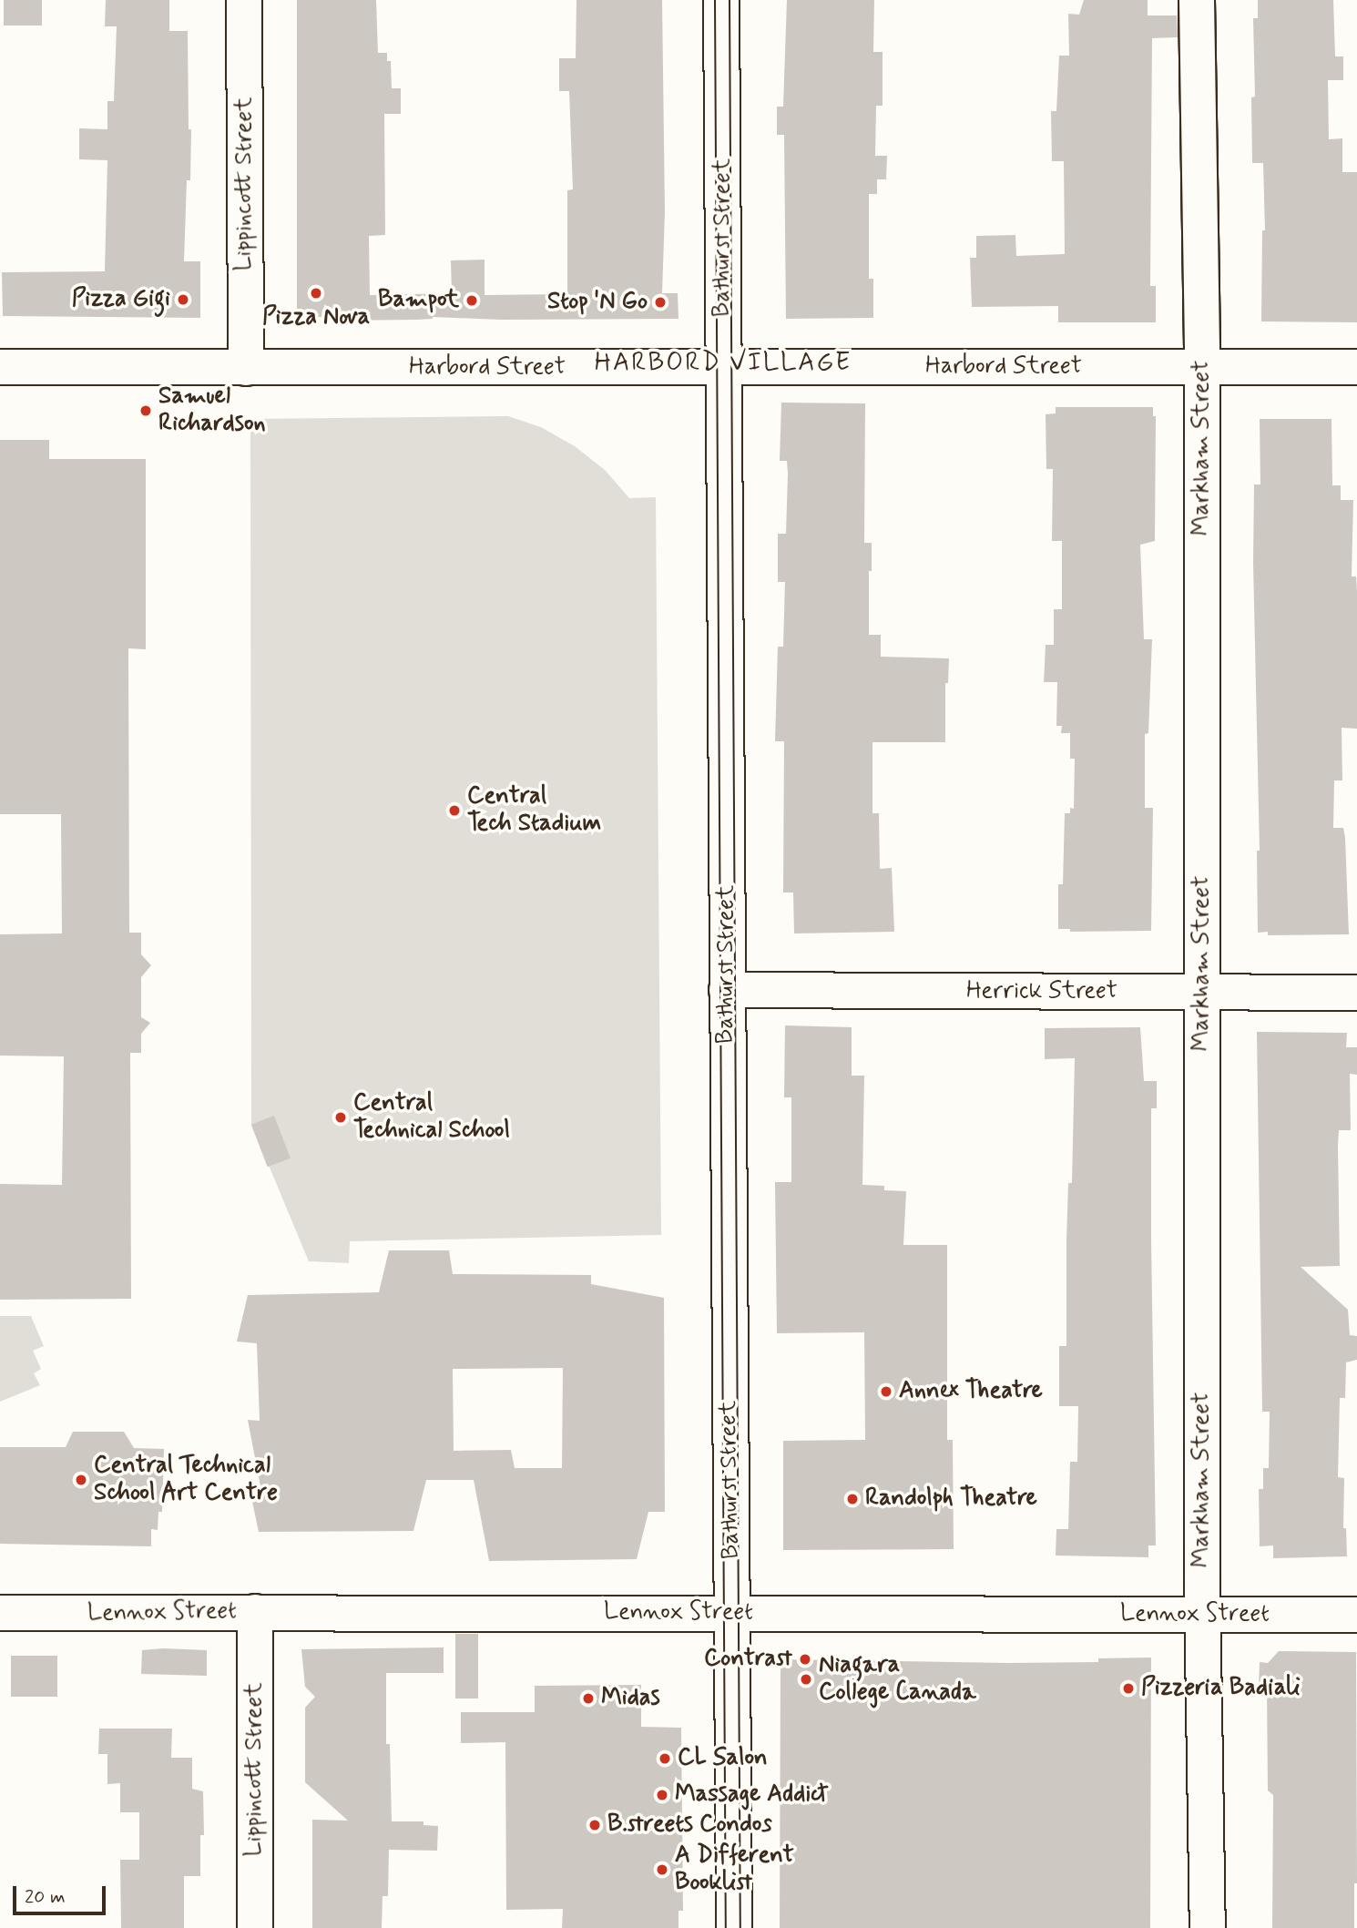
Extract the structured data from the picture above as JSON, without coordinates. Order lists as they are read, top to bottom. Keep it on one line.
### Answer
{"streets":{"street":["Lippincott Street","Bathurst Street","Harbord Street","Markham Street","Herrick Street","Lennox Street"]},"crossings":[["Lippincott Street","Harbord Street"],["Lippincott Street","Lennox Street"],["Bathurst Street","Harbord Street"],["Bathurst Street","Herrick Street"],["Bathurst Street","Lennox Street"],["Harbord Street","Markham Street"],["Markham Street","Herrick Street"],["Markham Street","Lennox Street"]],"districts":["HARBORD VILLAGE"],"places":["Pizza Nova","Pizza Gigi","Bampot","Stop 'N Go","Samuel Richardson","Central Tech Stadium","Central Technical School","Annex Theatre","Central Technical School Art Centre","Randolph Theatre","Contrast","Niagara College Canada","Pizzeria Badiali","Midas","CL Salon","Massage Addict","B.streets Condos","A Different Booklist"],"scale_bar":"20 m"}
